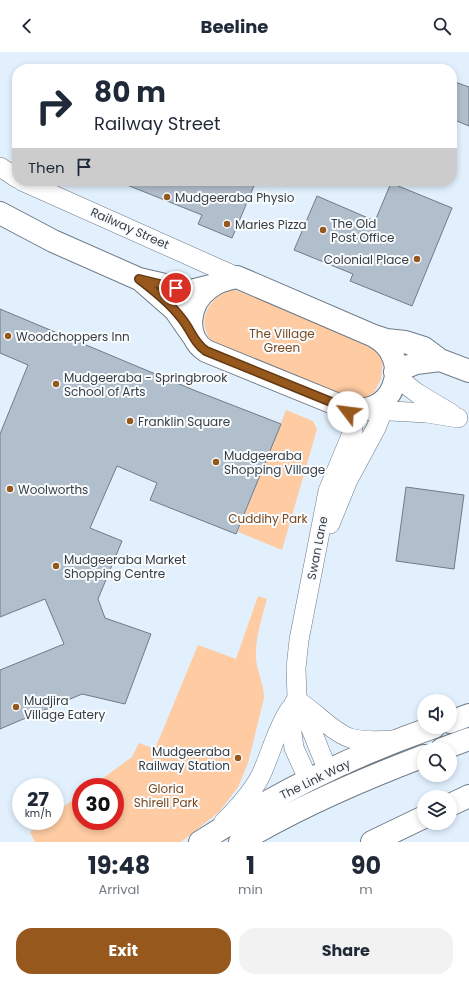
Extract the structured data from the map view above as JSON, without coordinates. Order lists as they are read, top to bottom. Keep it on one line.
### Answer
{"streets":{"main road":["Railway Street","The Link Way"],"street":["Swan Lane"]},"crossings":[["Railway Street","Swan Lane"],["Swan Lane","The Link Way"]],"parks":["The Village Green","Cuddihy Park","Gloria Shirell Park"],"places":["Mudgeeraba Physio","Maries Pizza","The Old Post Office","Colonial Place","Woodchoppers Inn","Mudgeeraba - Springbrook School of Arts","Franklin Square","Mudgeeraba Shopping Village","Woolworths","Mudgeeraba Market Shopping Centre","Mudjira Village Eatery","Mudgeeraba Railway Station"],"page":{"header":"Beeline","turn":["80 m","Railway Street"],"then":"Then","speed":"27 km/h","limit":"30","eta":["19:48","Arrival","1","min","90","m"],"buttons":["Exit","Share"]}}
